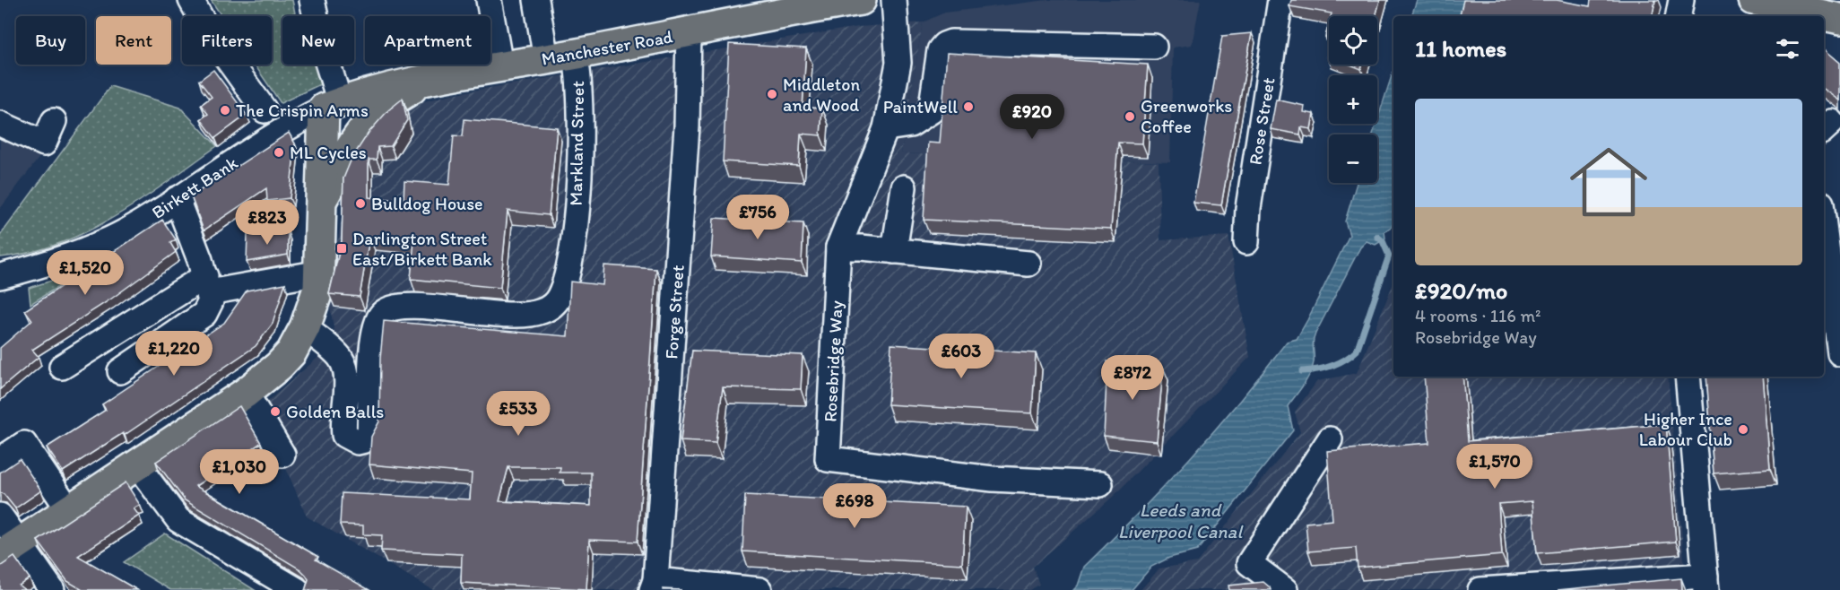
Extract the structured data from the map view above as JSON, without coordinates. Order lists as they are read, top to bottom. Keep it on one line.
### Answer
{"streets":{"highway":["Manchester Road"],"street":["Rose Street","Markland Street","Birkett Bank","Forge Street","Rosebridge Way"]},"crossings":[["Manchester Road","Markland Street"],["Manchester Road","Birkett Bank"],["Manchester Road","Forge Street"]],"water":["Leeds and Liverpool Canal"],"places":{"other":["Middleton and Wood","PaintWell","The Crispin Arms","Greenworks Coffee","ML Cycles","Bulldog House","Golden Balls","Higher Ince Labour Club"],"transit":["Darlington Street East/Birkett Bank"]},"page":{"map_buttons":["+","−"],"chip":["Buy","Rent","Filters","New","Apartment"],"heading":"11 homes","list":[{"name":"£920/mo","note":"4 rooms · 116 m² · Rosebridge Way"}],"price":["£920","£756","£823","£1,520","£1,220","£603","£872","£533","£1,570","£1,030","£698"]}}
